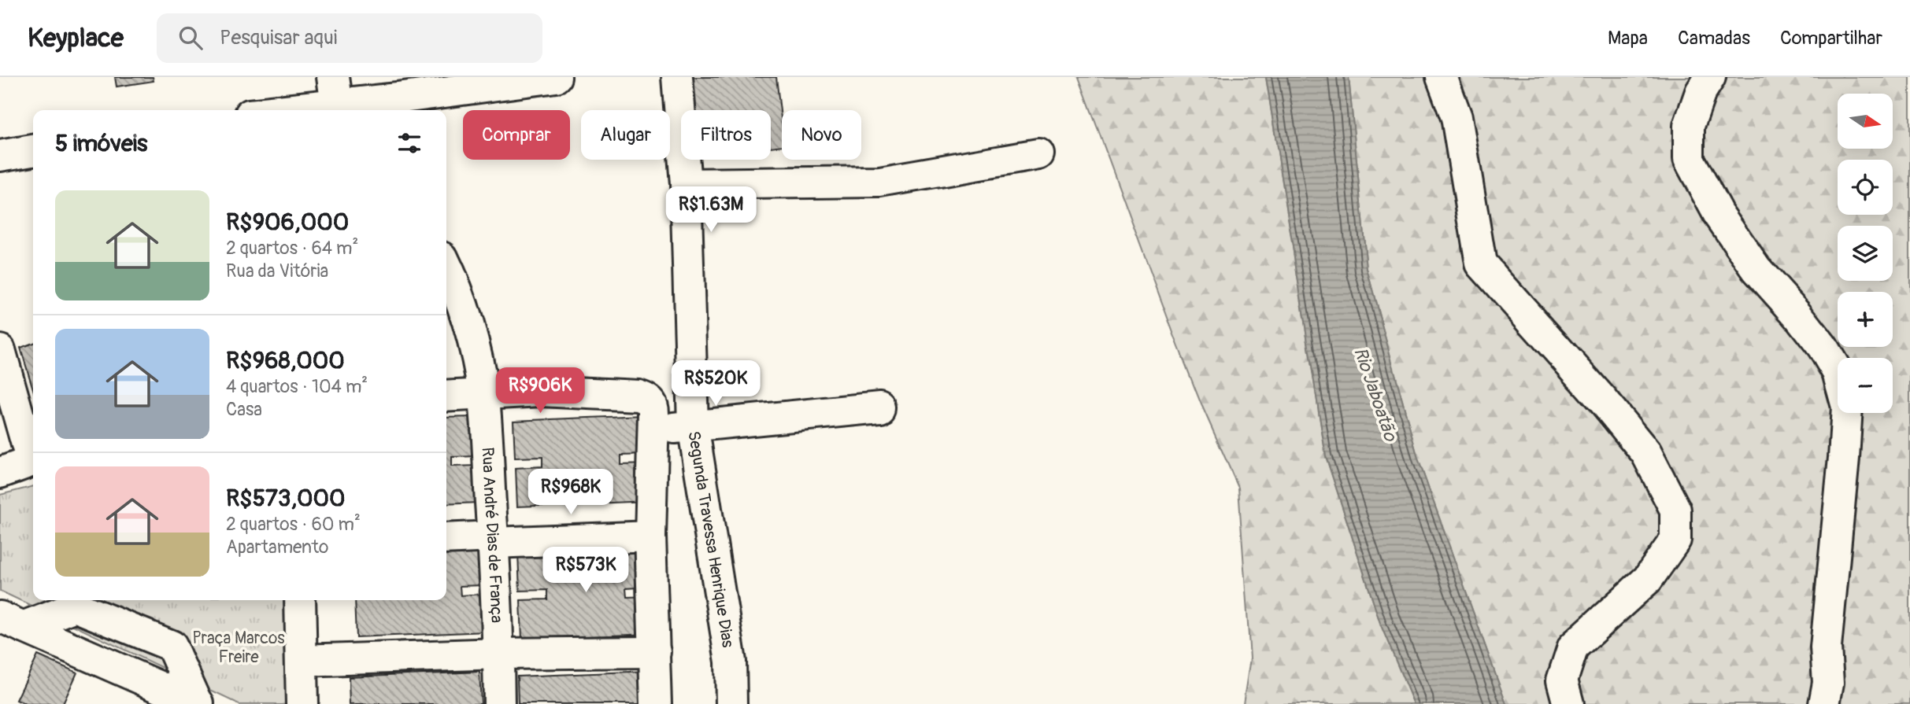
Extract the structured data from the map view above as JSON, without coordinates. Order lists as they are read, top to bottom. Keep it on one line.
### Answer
{"streets":{"street":["Rua André Dias de França","Segunda Travessa Henrique Dias"]},"water":["Rio Jaboatão"],"parks":["Praça Marcos Freire"],"north":"right","page":{"header":"Keyplace","search":"Pesquisar aqui","nav":["Mapa","Camadas","Compartilhar"],"map_buttons":["+","−"],"chip":["Comprar","Alugar","Filtros","Novo"],"heading":"5 imóveis","list":[{"name":"R$906,000","note":"2 quartos · 64 m² · Rua da Vitória"},{"name":"R$968,000","note":"4 quartos · 104 m² · Casa"},{"name":"R$573,000","note":"2 quartos · 60 m² · Apartamento"}],"price":["R$1.63M","R$520K","R$906K","R$968K","R$573K"]}}
